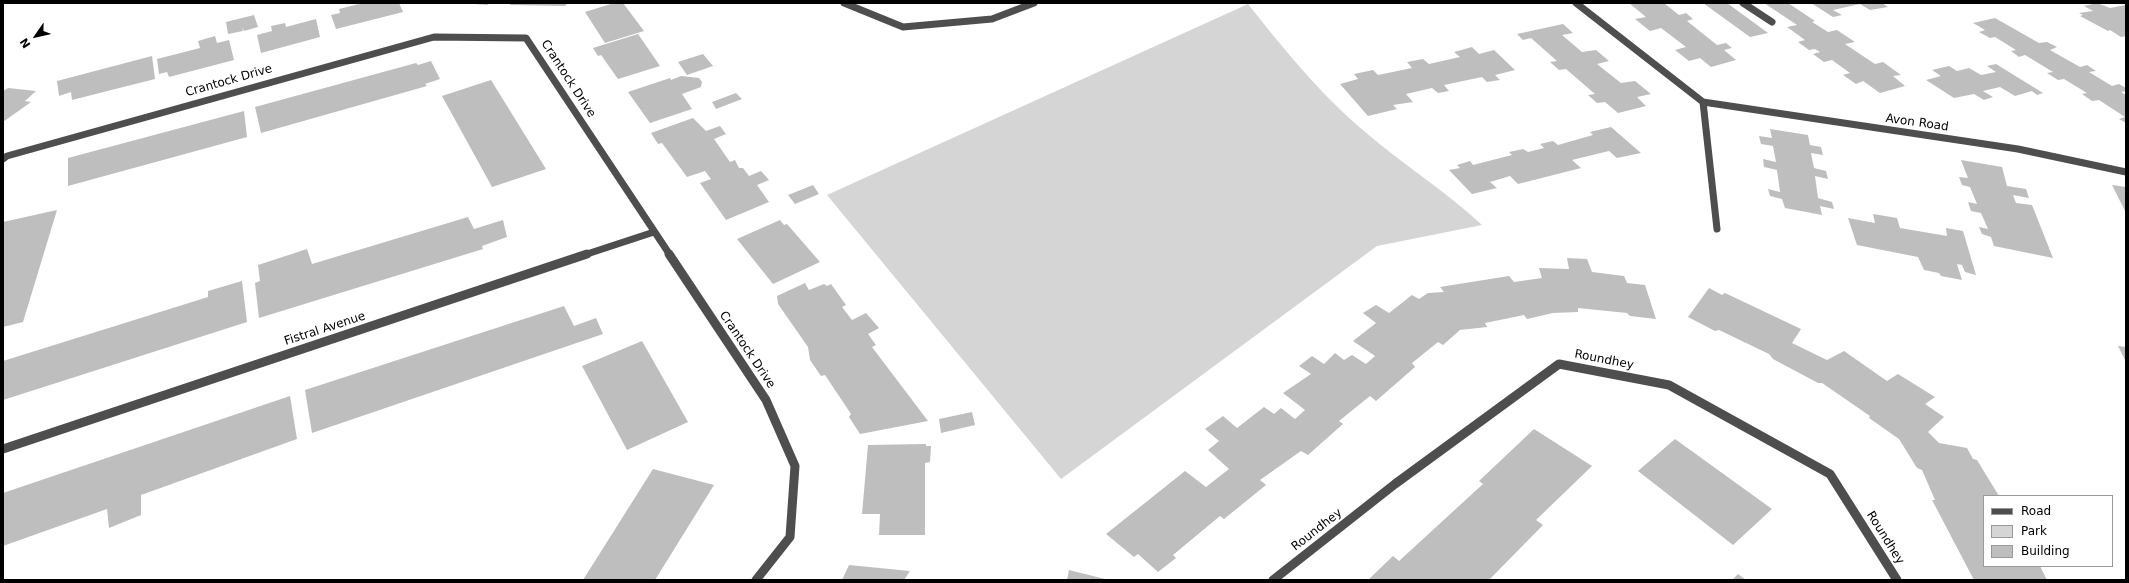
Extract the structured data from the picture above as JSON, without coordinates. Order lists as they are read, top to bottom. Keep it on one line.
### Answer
{"streets":{"street":["Crantock Drive","Avon Road","Fistral Avenue","Roundhey"]},"crossings":[["Crantock Drive","Fistral Avenue"]],"legend":["Road","Park","Building"],"north":"bottom left"}
